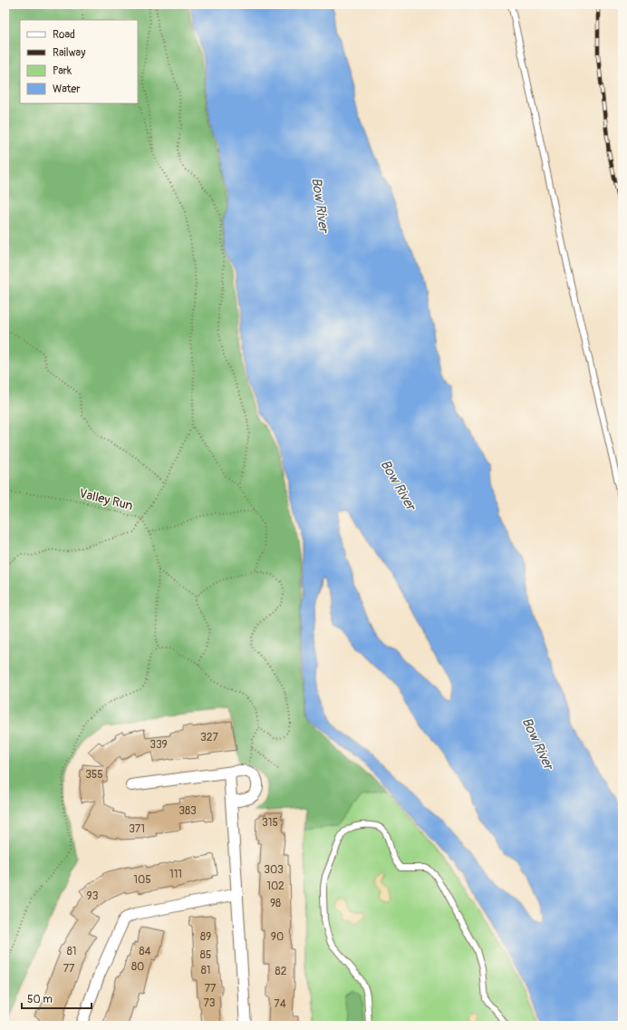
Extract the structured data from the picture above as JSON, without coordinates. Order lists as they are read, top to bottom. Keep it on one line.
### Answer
{"streets":{"path":["Valley Run"]},"water":["Bow River"],"house_numbers":["327","339","355","383","315","371","303","111","105","102","93","98","89","90","81","84","85","80","77","81","82","77","73","74"],"legend":["Road","Railway","Park","Water"],"scale_bar":"50 m"}
